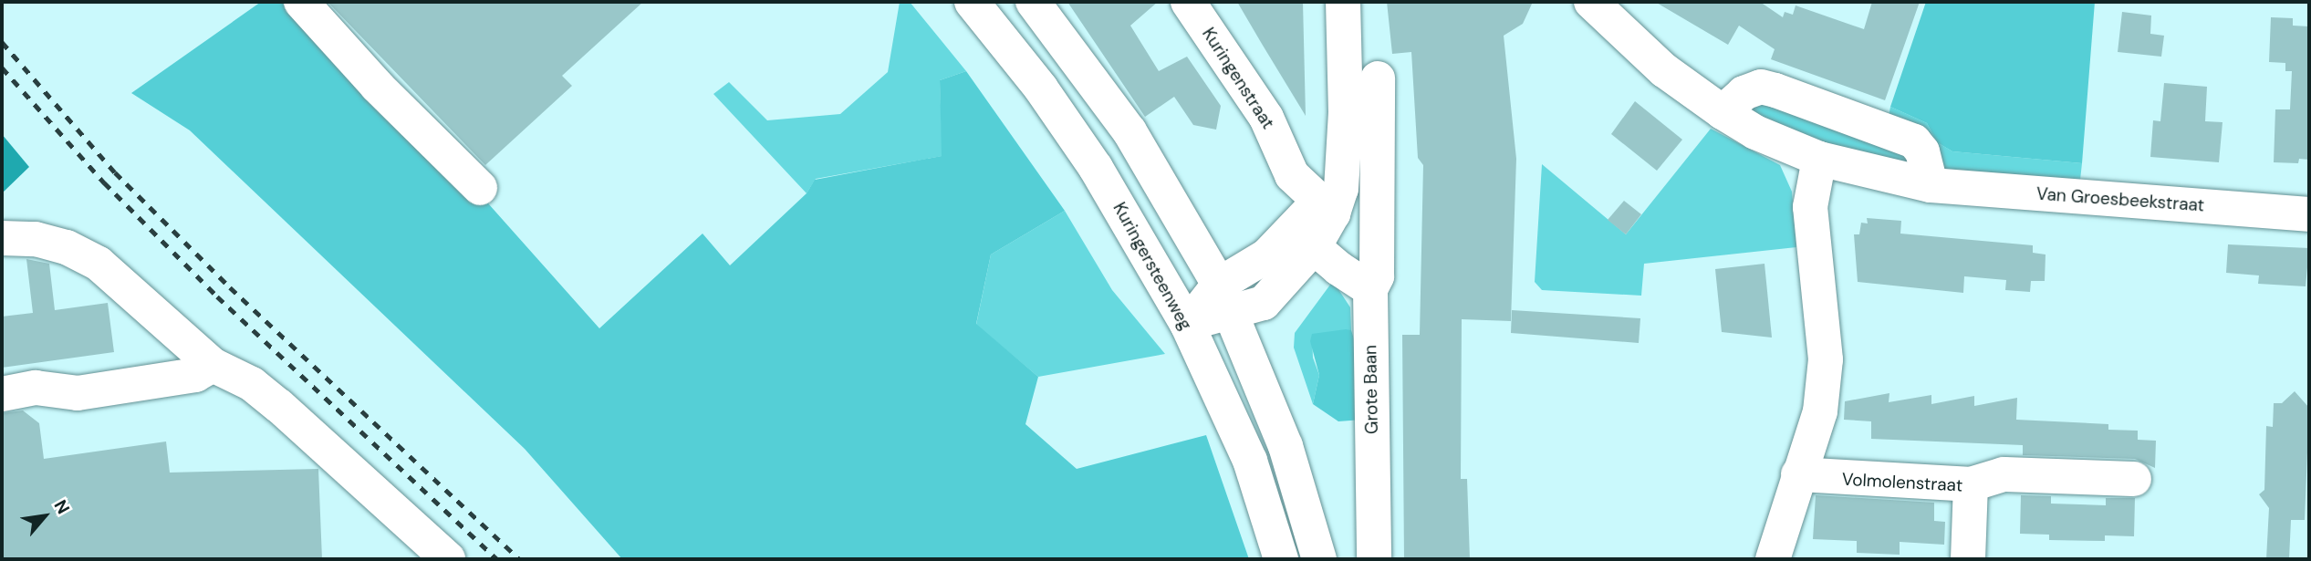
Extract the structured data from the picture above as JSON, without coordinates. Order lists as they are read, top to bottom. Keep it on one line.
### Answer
{"streets":{"street":["Kuringenstraat","Van Groesbeekstraat","Kuringersteenweg","Grote Baan","Volmolenstraat"]},"north":"top right"}
